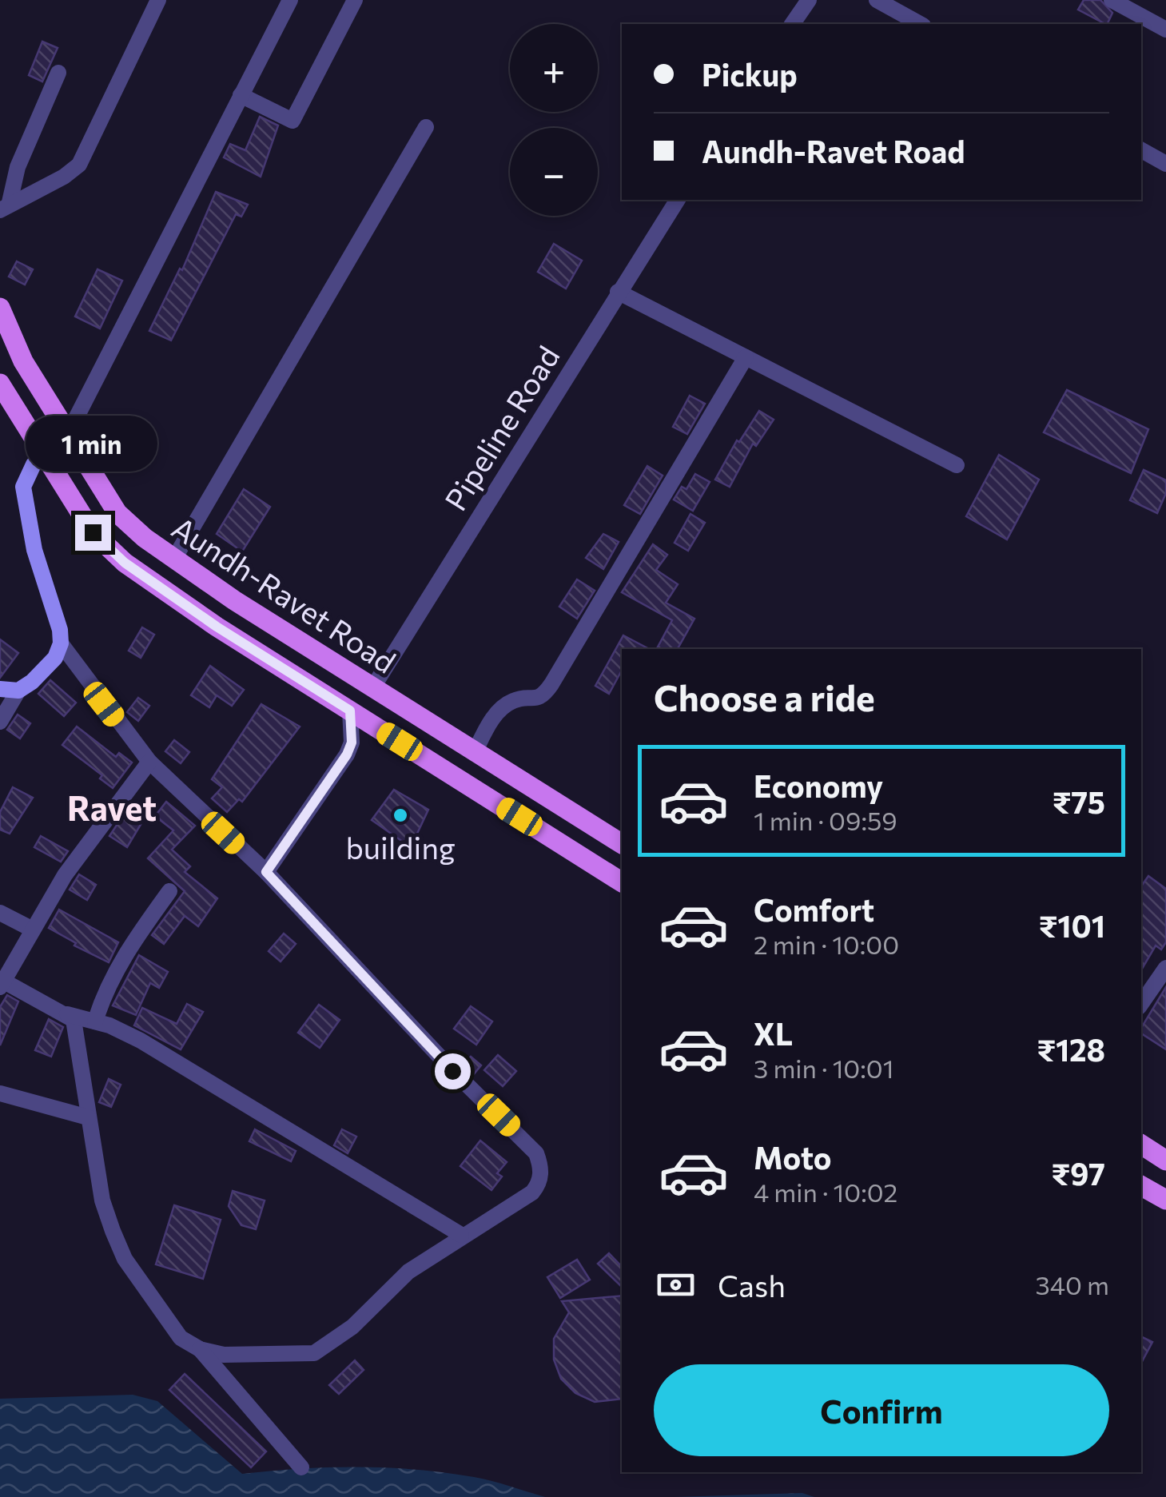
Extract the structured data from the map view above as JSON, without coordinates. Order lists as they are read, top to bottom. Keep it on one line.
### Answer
{"streets":{"main road":["Aundh-Ravet Road"],"street":["Pipeline Road"]},"crossings":[["Pipeline Road","Aundh-Ravet Road"]],"districts":["Ravet"],"places":["building"],"page":{"map_buttons":["+","−"],"banner":["Pickup","Aundh-Ravet Road"],"bubble":"1 min","heading":"Choose a ride","list":[{"name":"Economy","note":"1 min · 09:59","value":"₹75"},{"name":"Comfort","note":"2 min · 10:00","value":"₹101"},{"name":"XL","note":"3 min · 10:01","value":"₹128"},{"name":"Moto","note":"4 min · 10:02","value":"₹97"}],"pay":["Cash","340 m"],"buttons":"Confirm"}}
